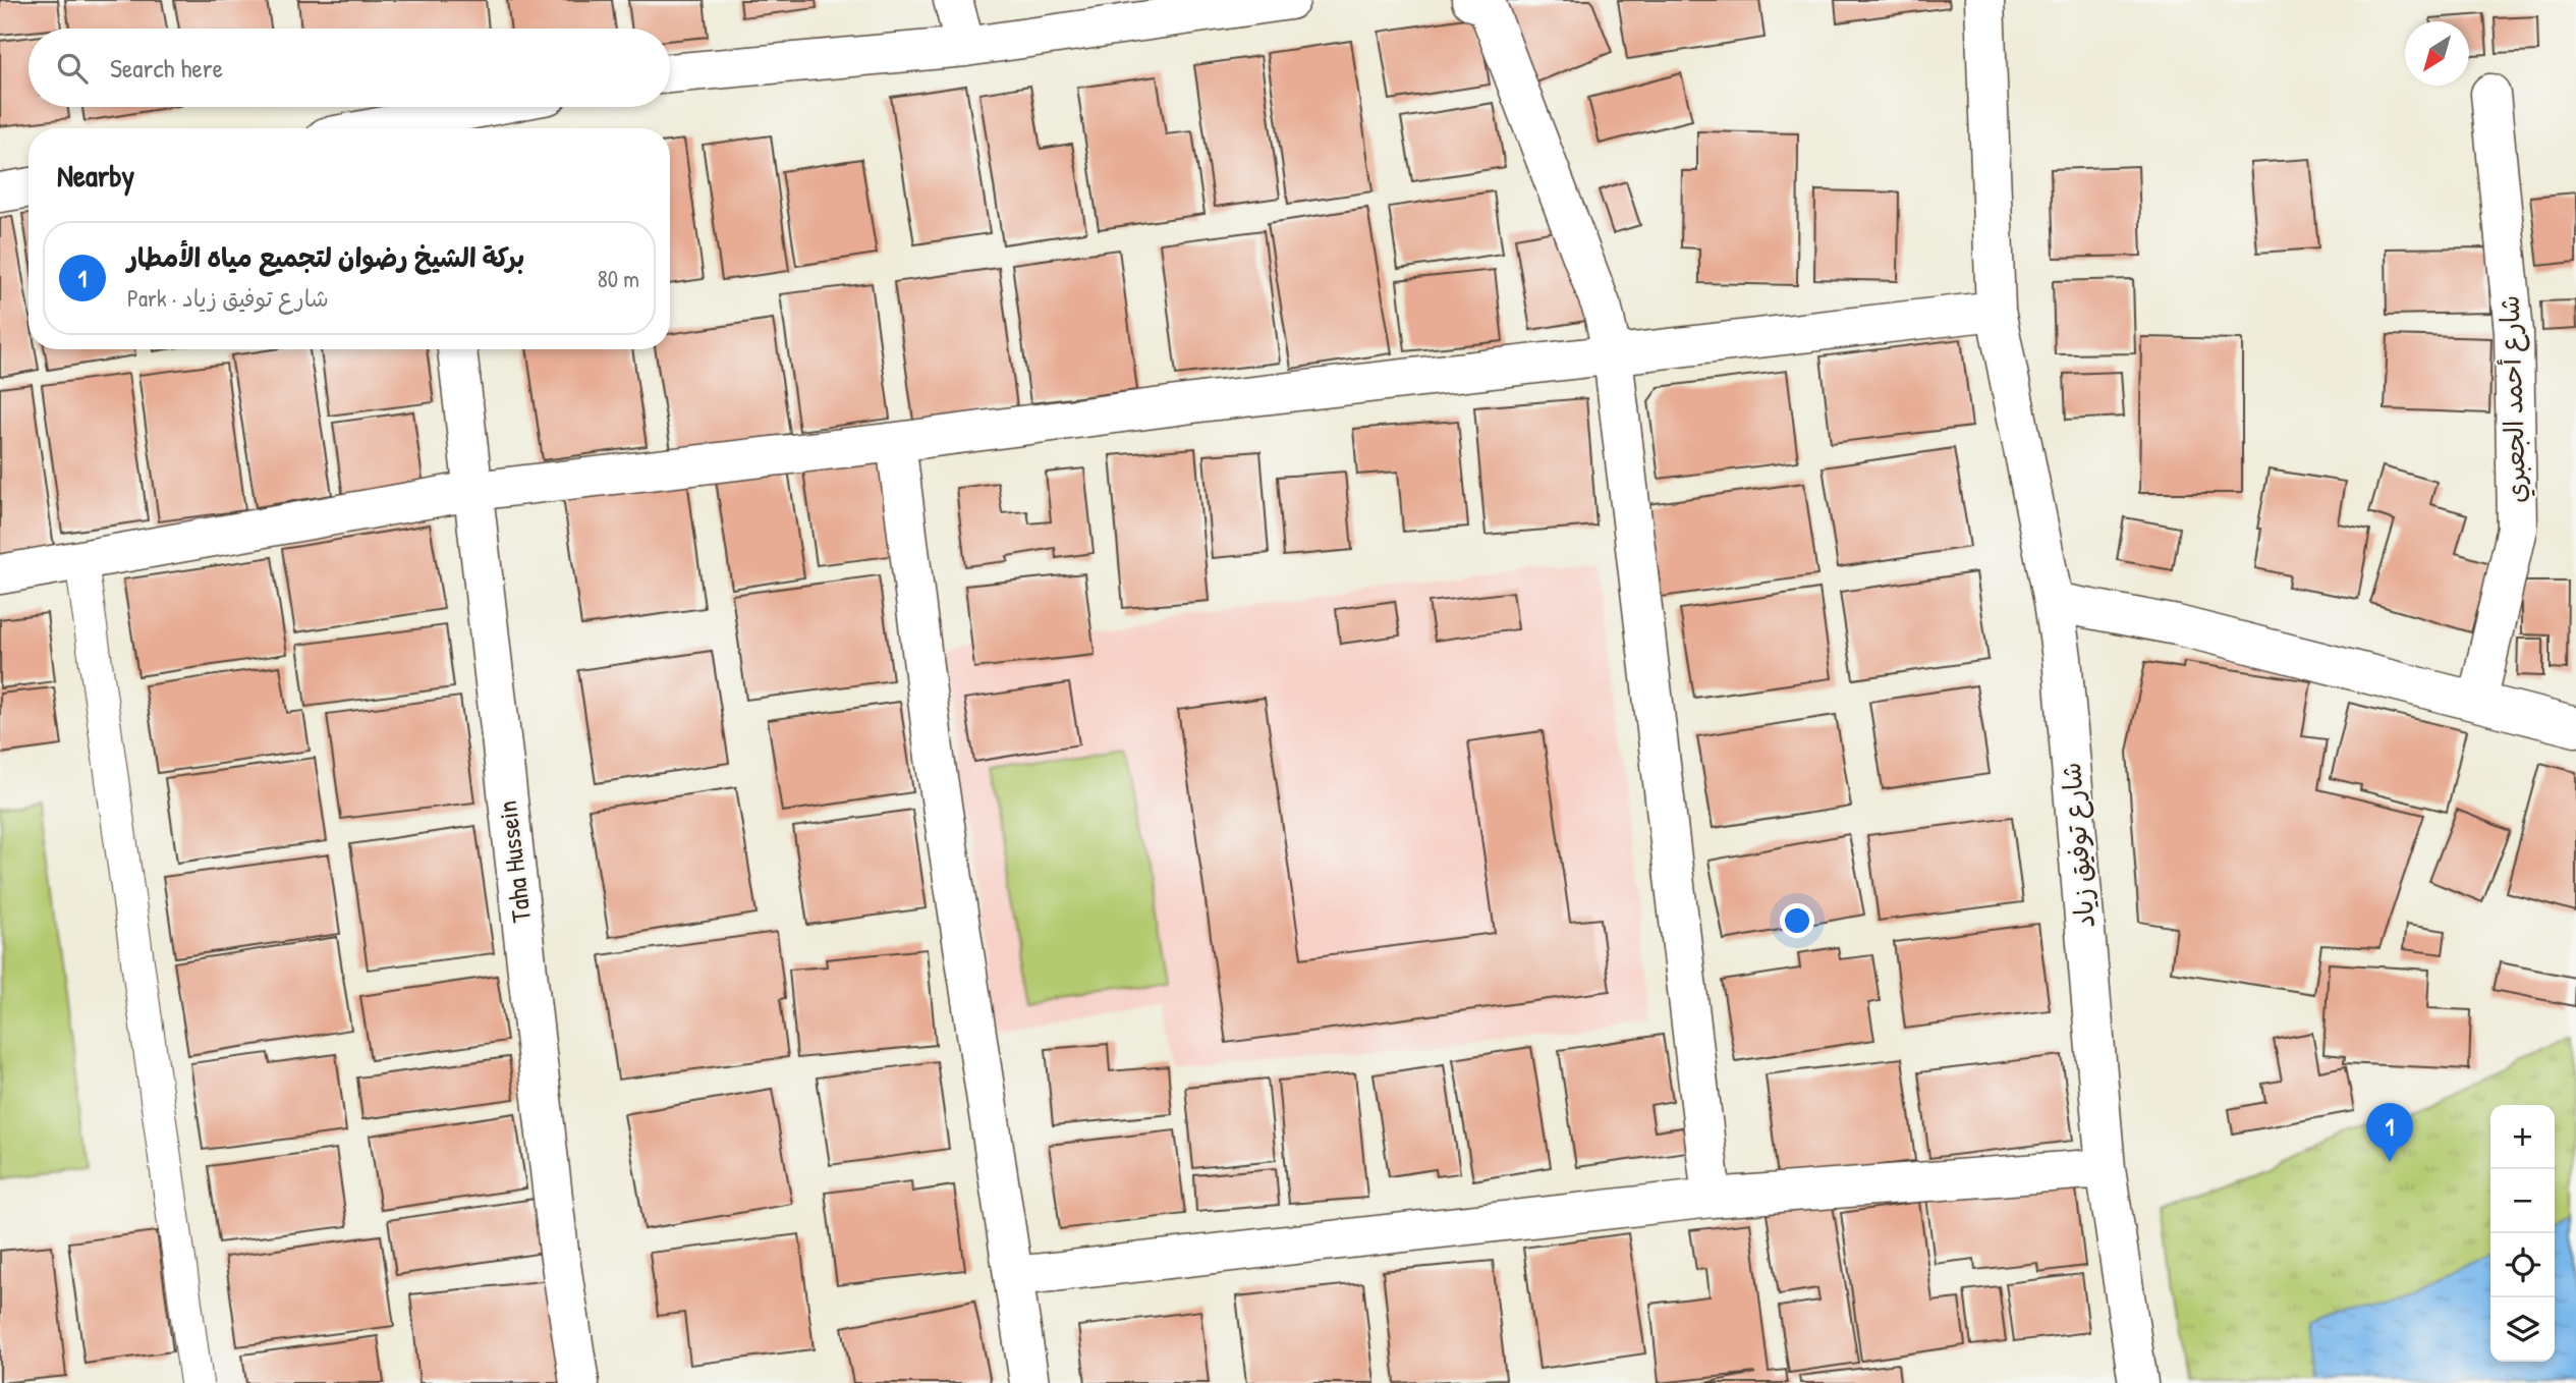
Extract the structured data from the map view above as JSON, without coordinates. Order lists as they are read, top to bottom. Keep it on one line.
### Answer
{"streets":{"street":["شارع أحمد الجعبري","شارع توفيق زياد","Taha Hussein"]},"north":"bottom left","page":{"search":"Search here","heading":"Nearby","list":[{"mark":"1","name":"بركة الشيخ رضوان لتجميع مياه الأمطار","note":"Park · شارع توفيق زياد","value":"80 m"}],"pins":"1","map_buttons":["+","−"]}}
